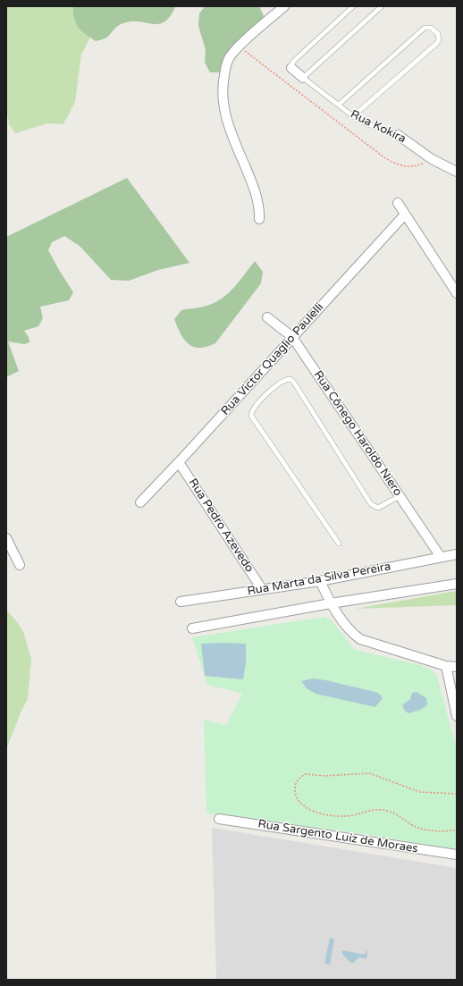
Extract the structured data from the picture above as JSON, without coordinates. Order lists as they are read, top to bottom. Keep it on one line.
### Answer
{"streets":{"street":["Rua Kokira","Rua Victor Quaglio Paulelli","Rua Cônego Haroldo Niero","Rua Pedro Azevedo","Rua Marta da Silva Pereira","Rua Sargento Luíz de Moraes"]},"crossings":[["Rua Victor Quaglio Paulelli","Rua Cônego Haroldo Niero"],["Rua Victor Quaglio Paulelli","Rua Pedro Azevedo"],["Rua Cônego Haroldo Niero","Rua Marta da Silva Pereira"],["Rua Pedro Azevedo","Rua Marta da Silva Pereira"]]}
